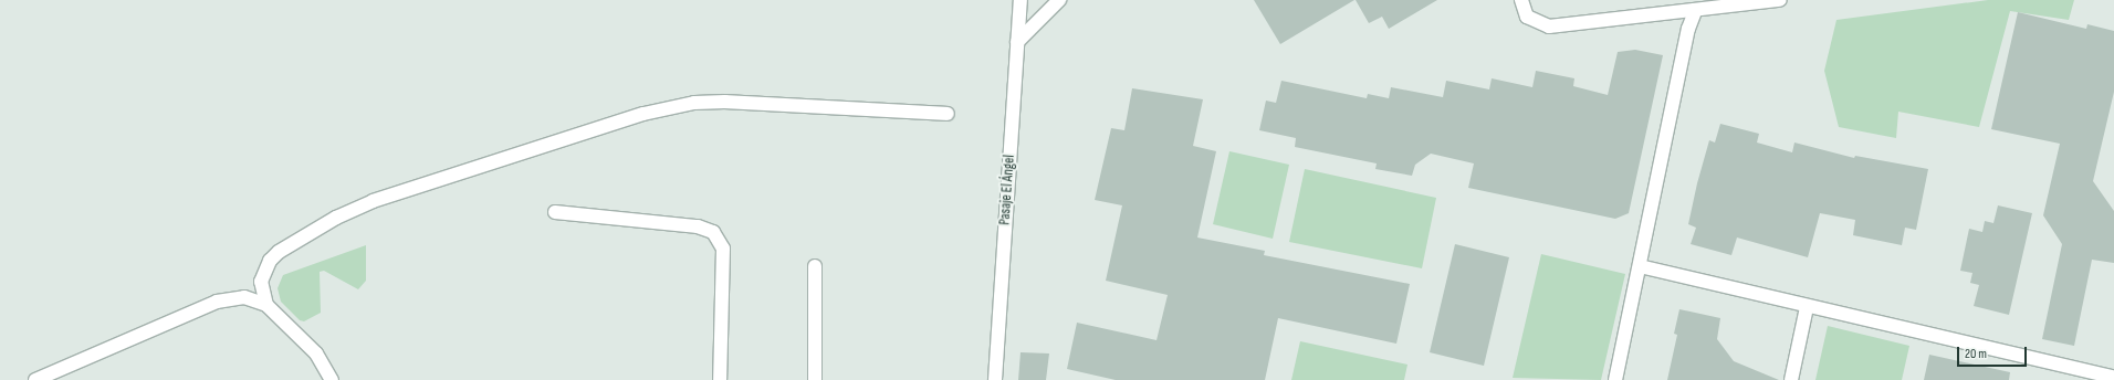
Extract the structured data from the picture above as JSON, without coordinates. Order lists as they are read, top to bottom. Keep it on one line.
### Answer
{"streets":{"street":["Pasaje El Ángel"]},"scale_bar":"20 m"}
